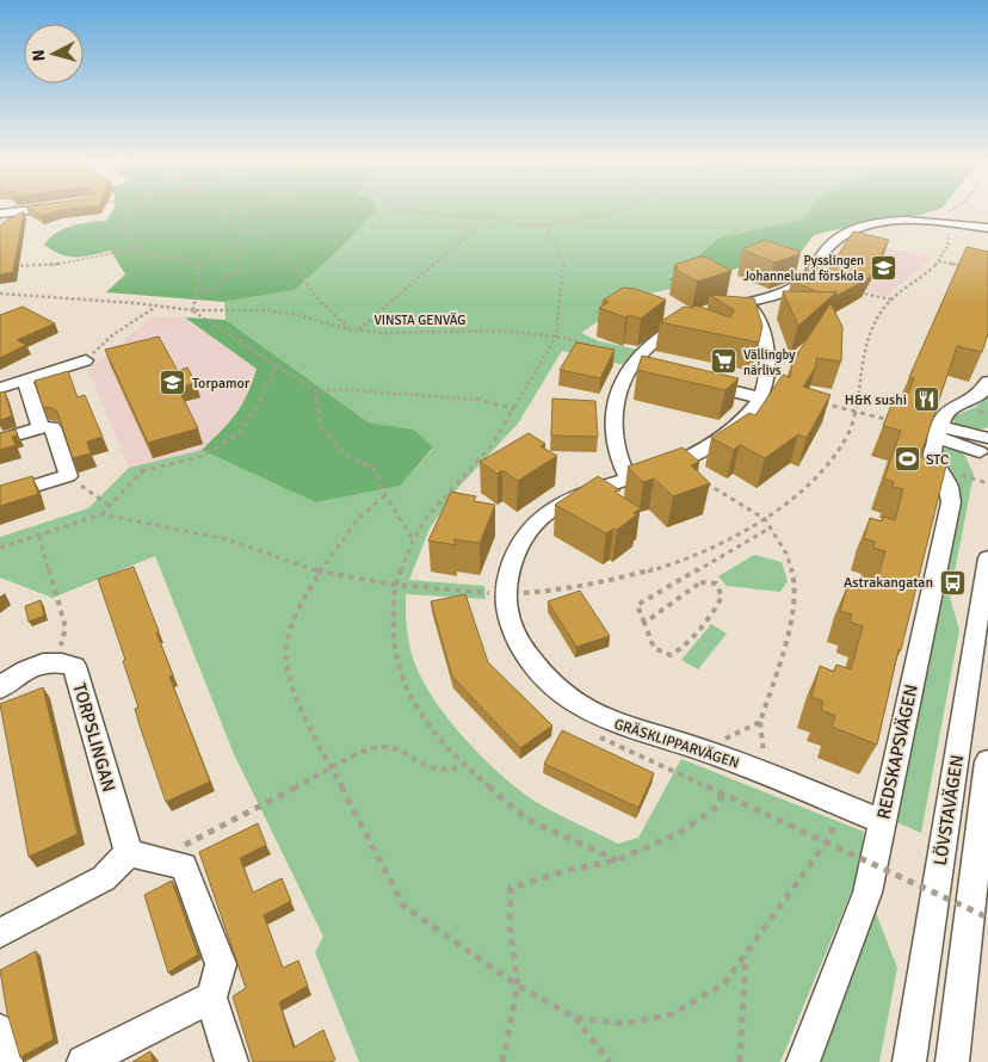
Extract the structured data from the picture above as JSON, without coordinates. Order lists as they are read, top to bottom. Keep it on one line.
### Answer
{"streets":{"street":["TORPSLINGAN","GRÄSKLIPPARVÄGEN","REDSKAPSVÄGEN","LÖVSTAVÄGEN"],"path":["VINSTA GENVÄG"]},"crossings":[["GRÄSKLIPPARVÄGEN","REDSKAPSVÄGEN"]],"places":{"school or university":["Pysslingen Johannelund förskola","Torpamor"],"supermarket":["Vällingby närlivs"],"restaurant":["H&K sushi"],"sports":["STC"],"bus stop":["Astrakangatan"]},"north":"left"}
